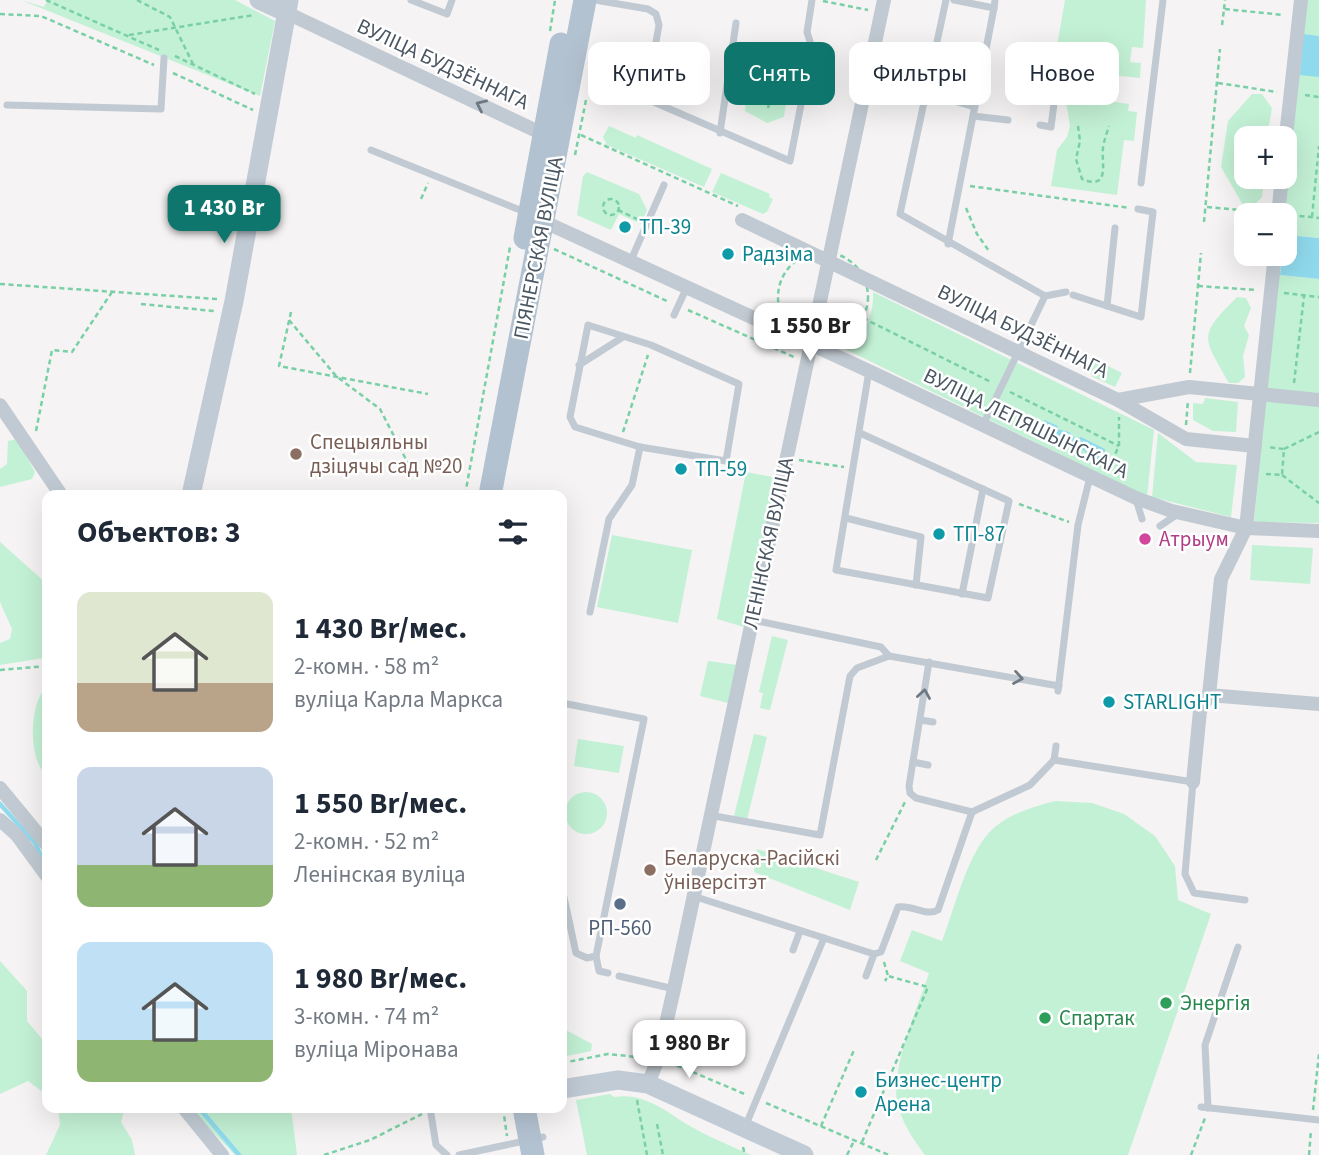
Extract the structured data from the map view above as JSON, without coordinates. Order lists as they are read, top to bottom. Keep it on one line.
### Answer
{"streets":{"main road":["ПІЯНЕРСКАЯ ВУЛІЦА"],"street":["ВУЛІЦА БУДЗЁННАГА","ВУЛІЦА ЛЕПЯШЫНСКАГА","ЛЕНІНСКАЯ ВУЛІЦА"]},"crossings":[["ВУЛІЦА БУДЗЁННАГА","ПІЯНЕРСКАЯ ВУЛІЦА"],["ВУЛІЦА БУДЗЁННАГА","ЛЕНІНСКАЯ ВУЛІЦА"],["ПІЯНЕРСКАЯ ВУЛІЦА","ВУЛІЦА ЛЕПЯШЫНСКАГА"],["ВУЛІЦА ЛЕПЯШЫНСКАГА","ЛЕНІНСКАЯ ВУЛІЦА"]],"places":["ТП-39","Радзіма","Спецыяльны дзіцячы сад №20","ТП-59","ТП-87","Атрыум","STARLIGHT","Беларуска-Расійскі ўніверсітэт","РП-560","Энергія","Спартак","Бизнес-центр Арена"],"page":{"chip":["Купить","Снять","Фильтры","Новое"],"map_buttons":["+","−"],"price":["1 430 Br","1 550 Br","1 980 Br"],"heading":"Объектов: 3","list":[{"name":"1 430 Br/мес.","note":"2-комн. · 58 m² · вуліца Карла Маркса"},{"name":"1 550 Br/мес.","note":"2-комн. · 52 m² · Ленінская вуліца"},{"name":"1 980 Br/мес.","note":"3-комн. · 74 m² · вуліца Міронава"}]}}
